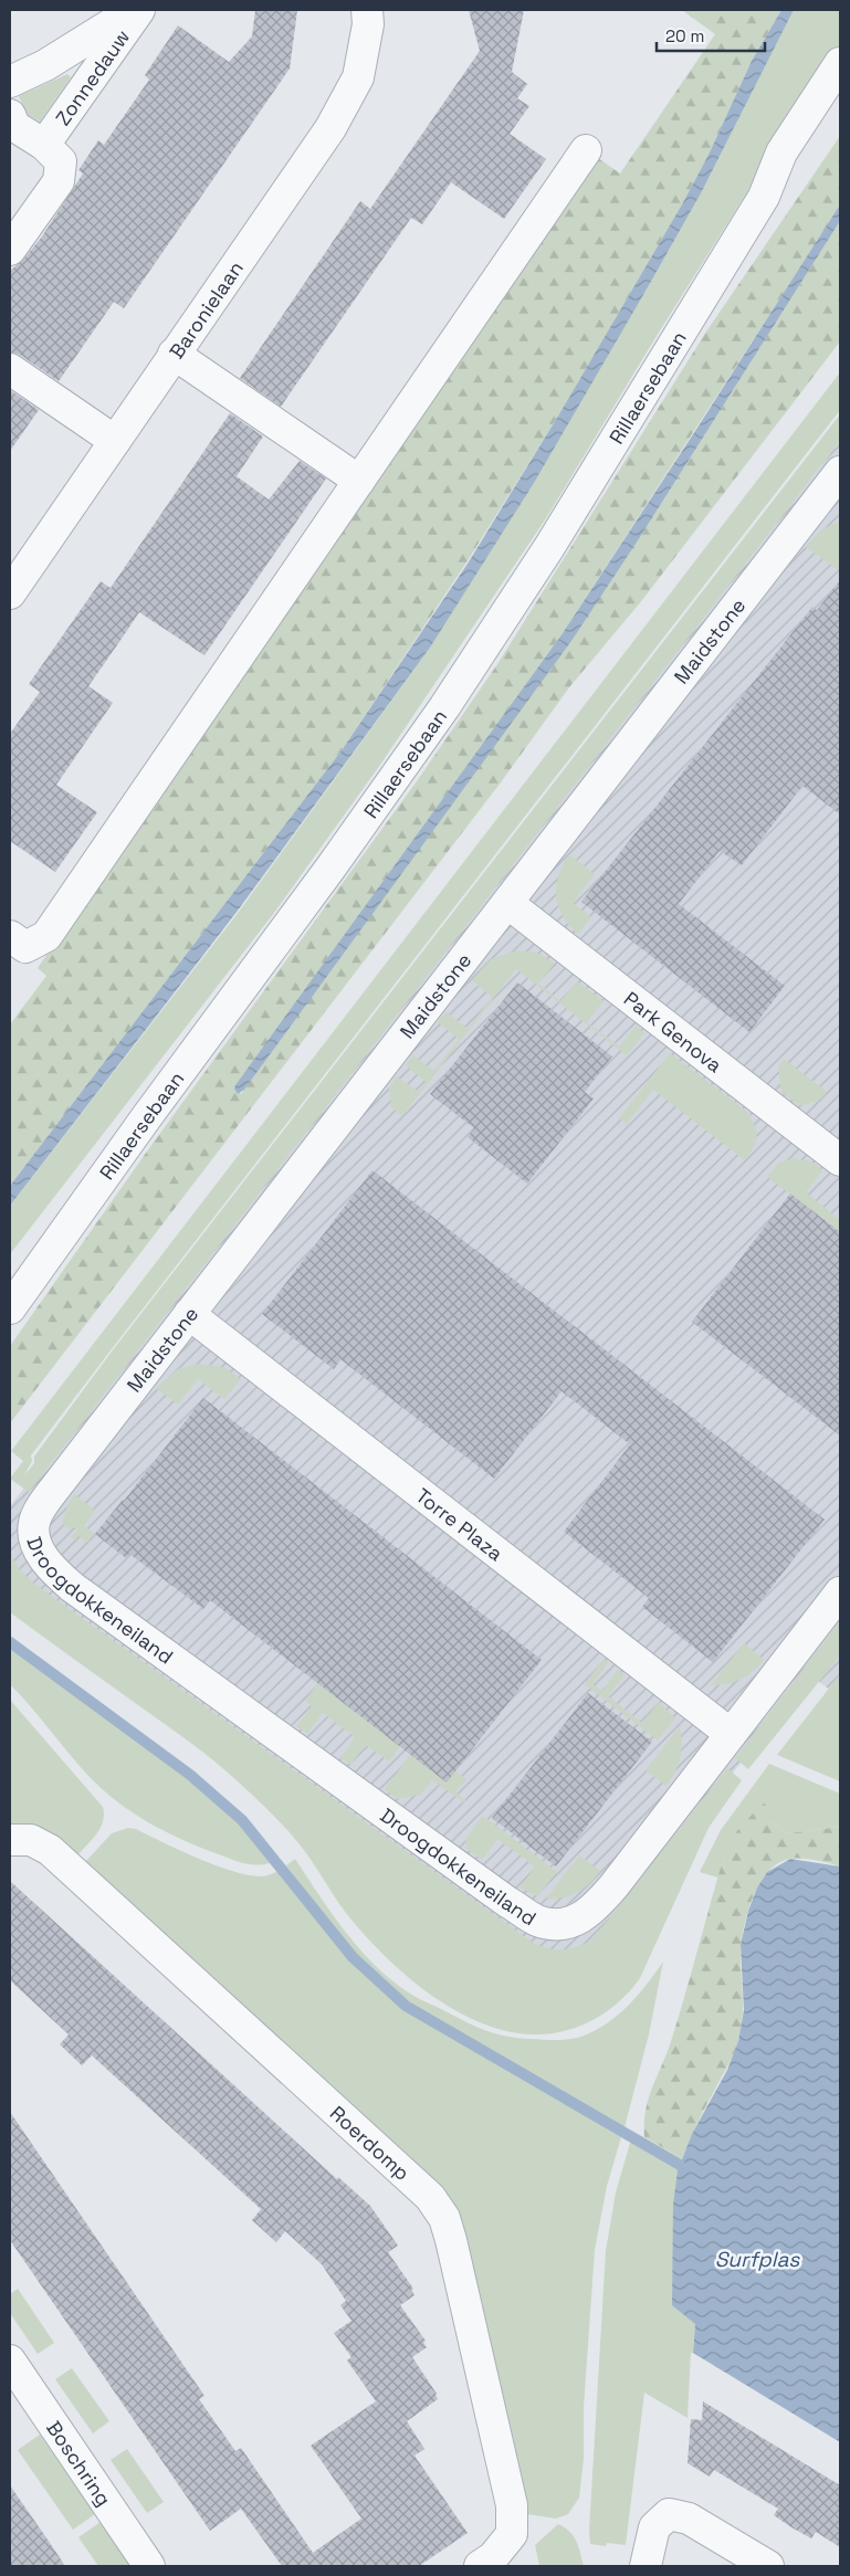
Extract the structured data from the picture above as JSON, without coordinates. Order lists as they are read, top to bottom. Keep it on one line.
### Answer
{"streets":{"street":["Zonnedauw","Baronielaan","Rillaersebaan","Maidstone","Park Genova","Torre Plaza","Droogdokkeneiland","Roerdomp","Boschring"]},"crossings":[["Maidstone","Park Genova"],["Maidstone","Torre Plaza"],["Maidstone","Droogdokkeneiland"],["Torre Plaza","Droogdokkeneiland"]],"water":["Surfplas"],"scale_bar":"20 m"}
